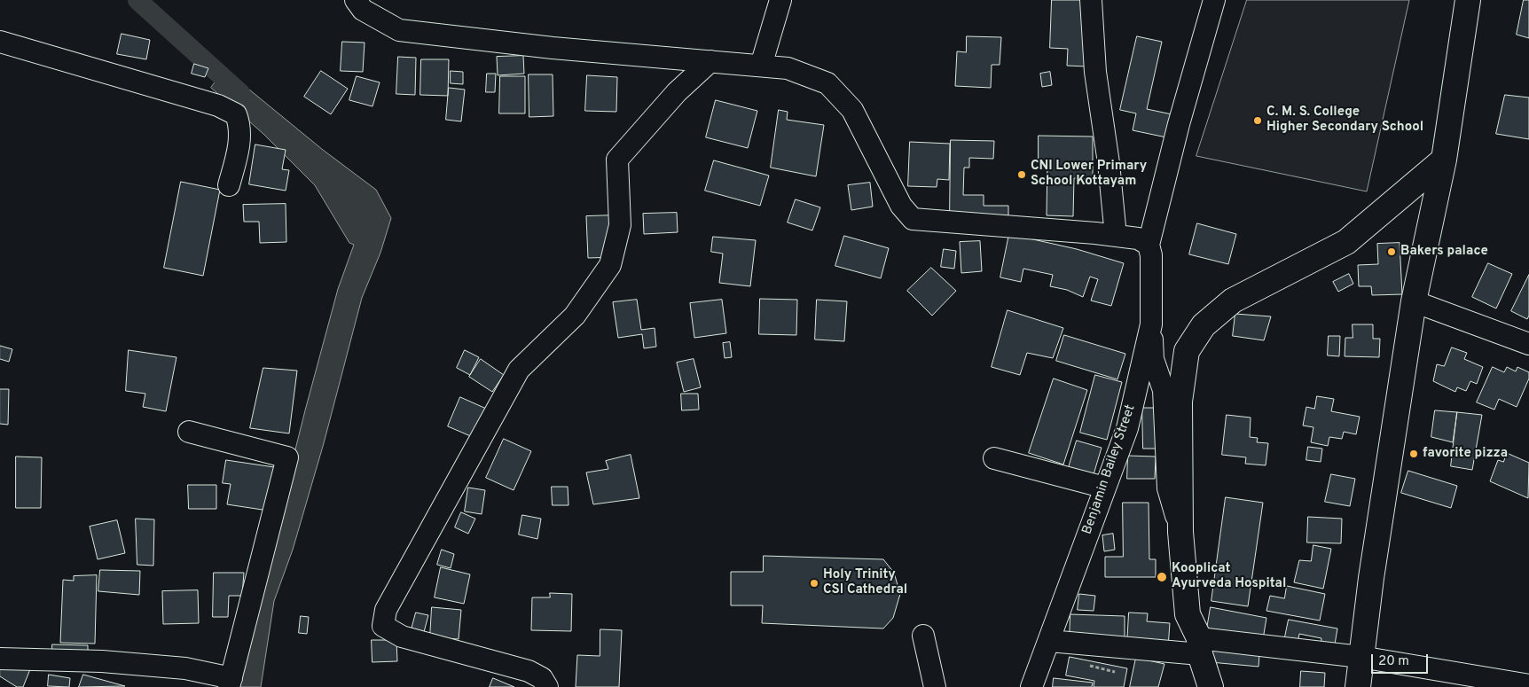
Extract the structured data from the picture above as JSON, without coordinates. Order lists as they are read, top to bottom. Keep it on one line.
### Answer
{"streets":{"street":["Benjamin Bailey Street"]},"places":["C. M. S. College Higher Secondary School","CNI Lower Primary School Kottayam","Bakers palace","favorite pizza","Kooplicat Ayurveda Hospital","Holy Trinity CSI Cathedral"],"scale_bar":"20 m"}
